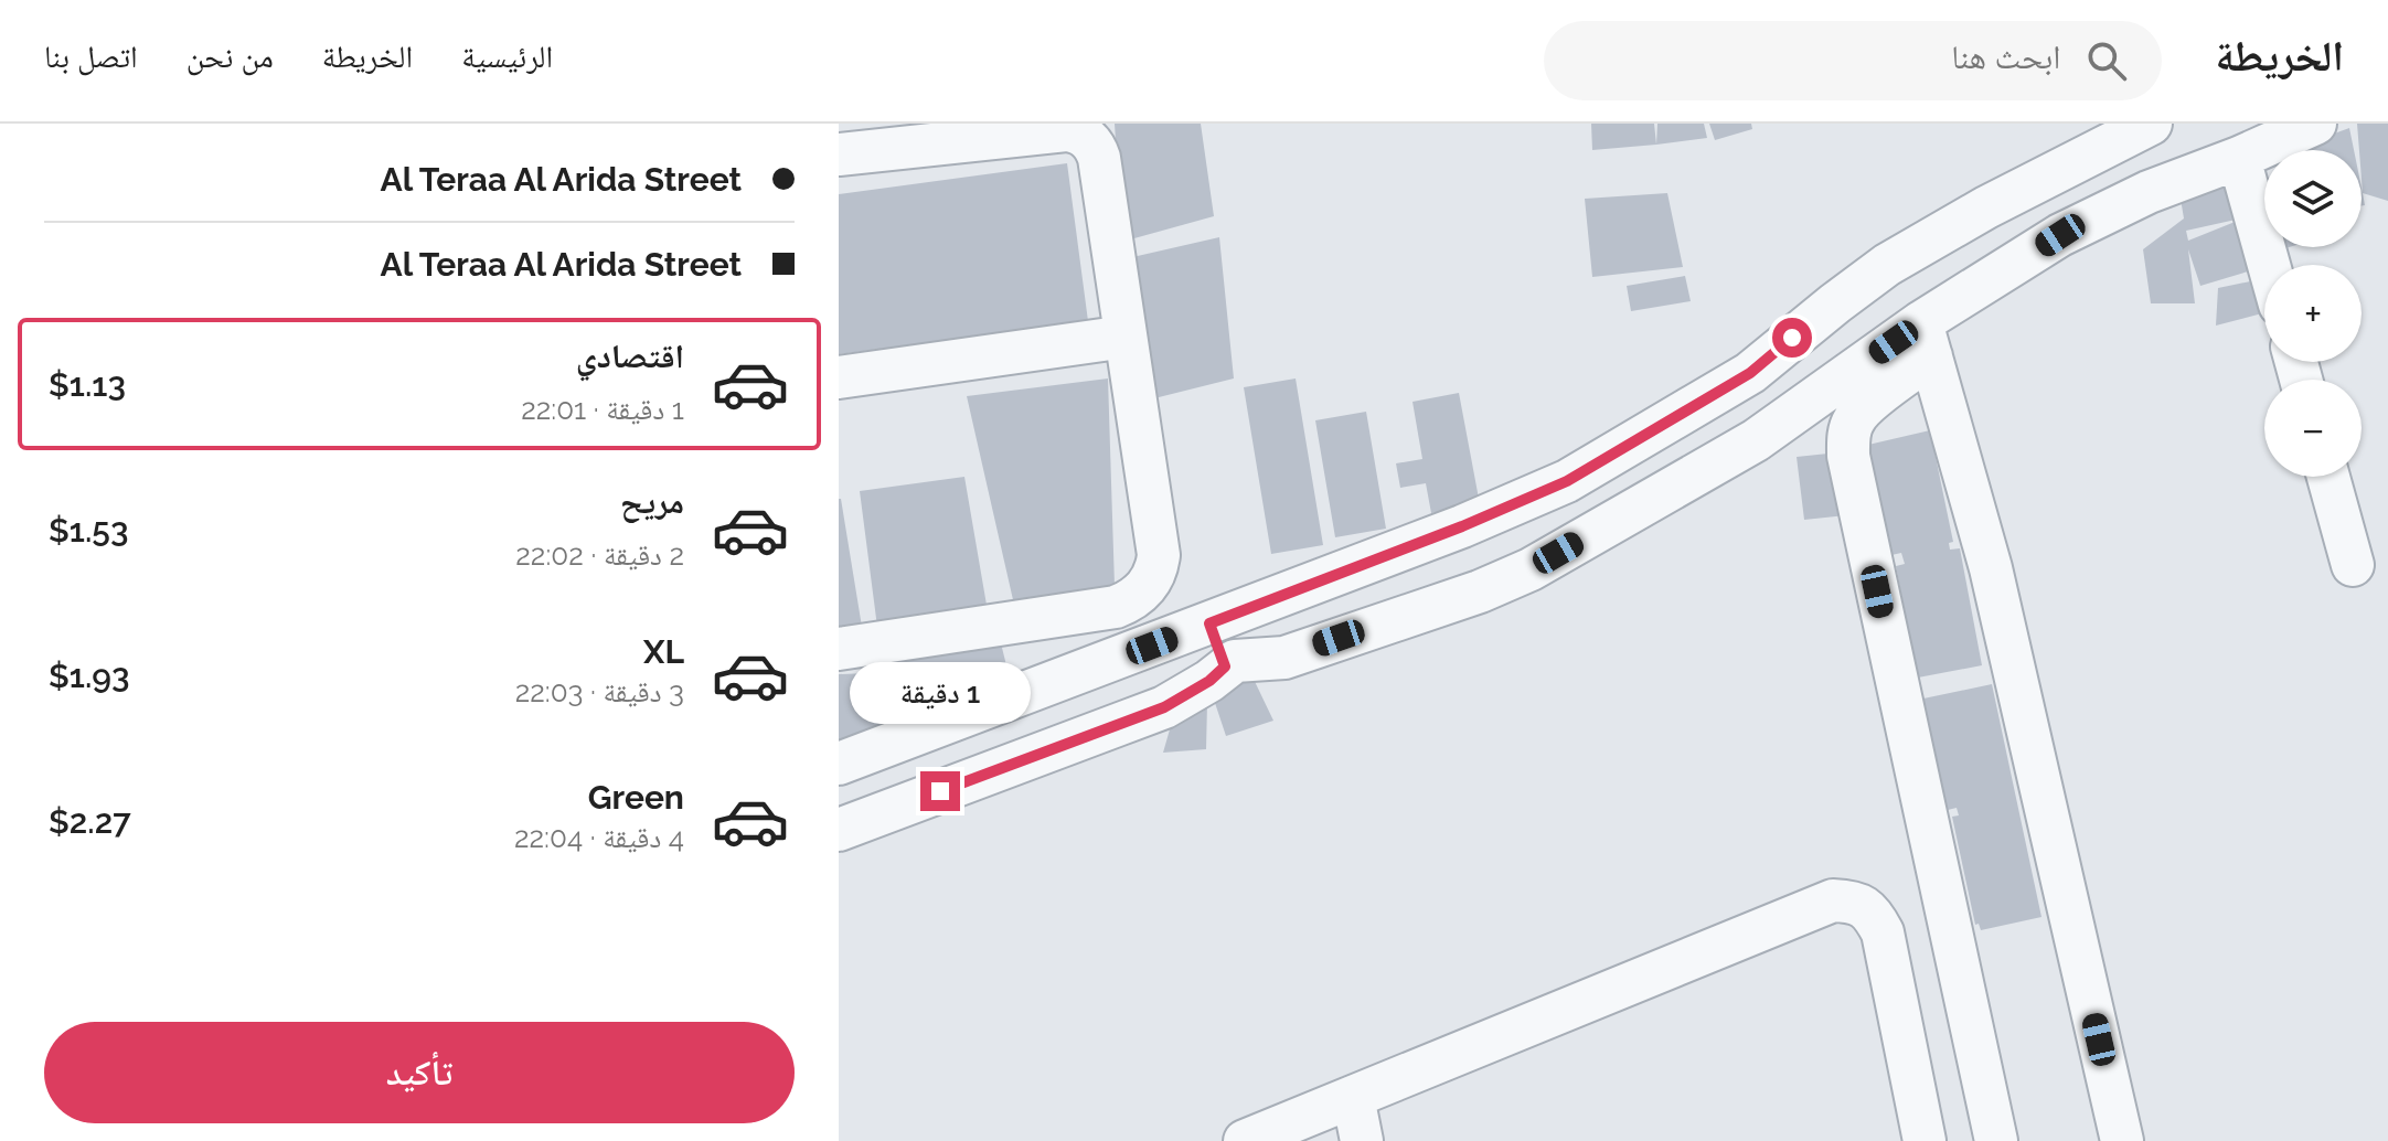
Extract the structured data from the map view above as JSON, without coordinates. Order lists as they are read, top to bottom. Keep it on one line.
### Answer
{"page":{"header":"الخريطة","search":"ابحث هنا","nav":["الرئيسية","الخريطة","من نحن","اتصل بنا"],"banner":["Al Teraa Al Arida Street","Al Teraa Al Arida Street"],"map_buttons":["+","−"],"list":[{"name":"اقتصادي","note":"1 دقيقة · 22:01","value":"$1.13"},{"name":"مريح","note":"2 دقيقة · 22:02","value":"$1.53"},{"name":"XL","note":"3 دقيقة · 22:03","value":"$1.93"},{"name":"Green","note":"4 دقيقة · 22:04","value":"$2.27"}],"bubble":"1 دقيقة","buttons":"تأكيد"}}
